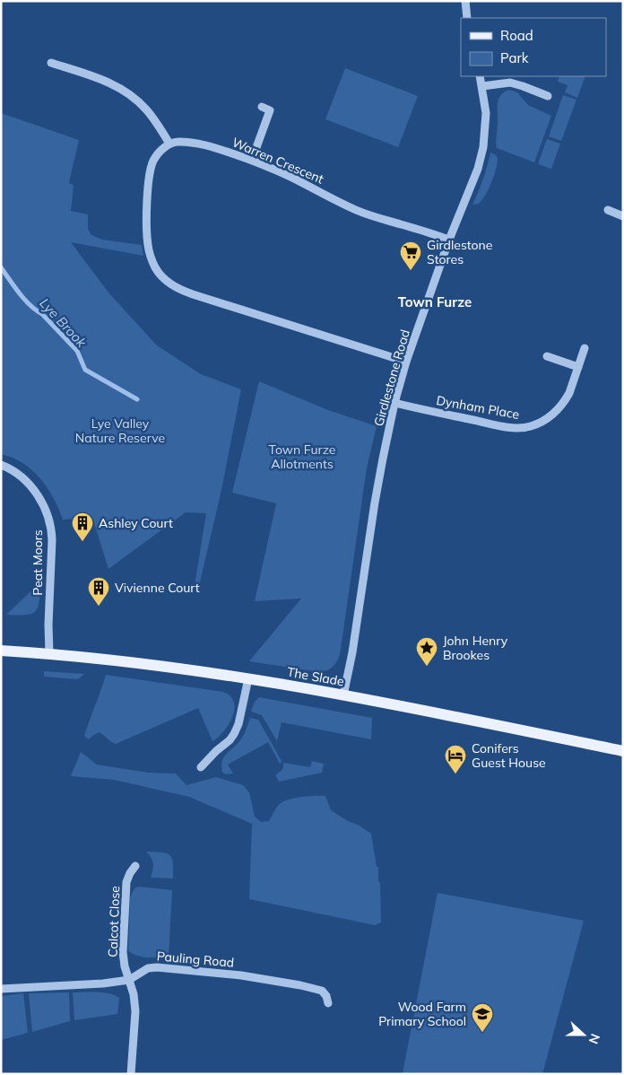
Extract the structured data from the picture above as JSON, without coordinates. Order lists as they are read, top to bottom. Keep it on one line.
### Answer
{"streets":{"main road":["The Slade"],"street":["Warren Crescent","Girdlestone Road","Dynham Place","Peat Moors","Calcot Close","Pauling Road"]},"crossings":[["Warren Crescent","Girdlestone Road"],["Girdlestone Road","Dynham Place"],["Girdlestone Road","The Slade"],["Peat Moors","The Slade"],["Calcot Close","Pauling Road"]],"districts":["Town Furze"],"water":["Lye Brook"],"parks":["Lye Valley Nature Reserve","Town Furze Allotments"],"places":{"supermarket":["Girdlestone Stores"],"building":["Ashley Court","Vivienne Court"],"place":["John Henry Brookes"],"hotel":["Conifers Guest House"],"school or university":["Wood Farm Primary School"]},"legend":["Road","Park"],"north":"right"}
